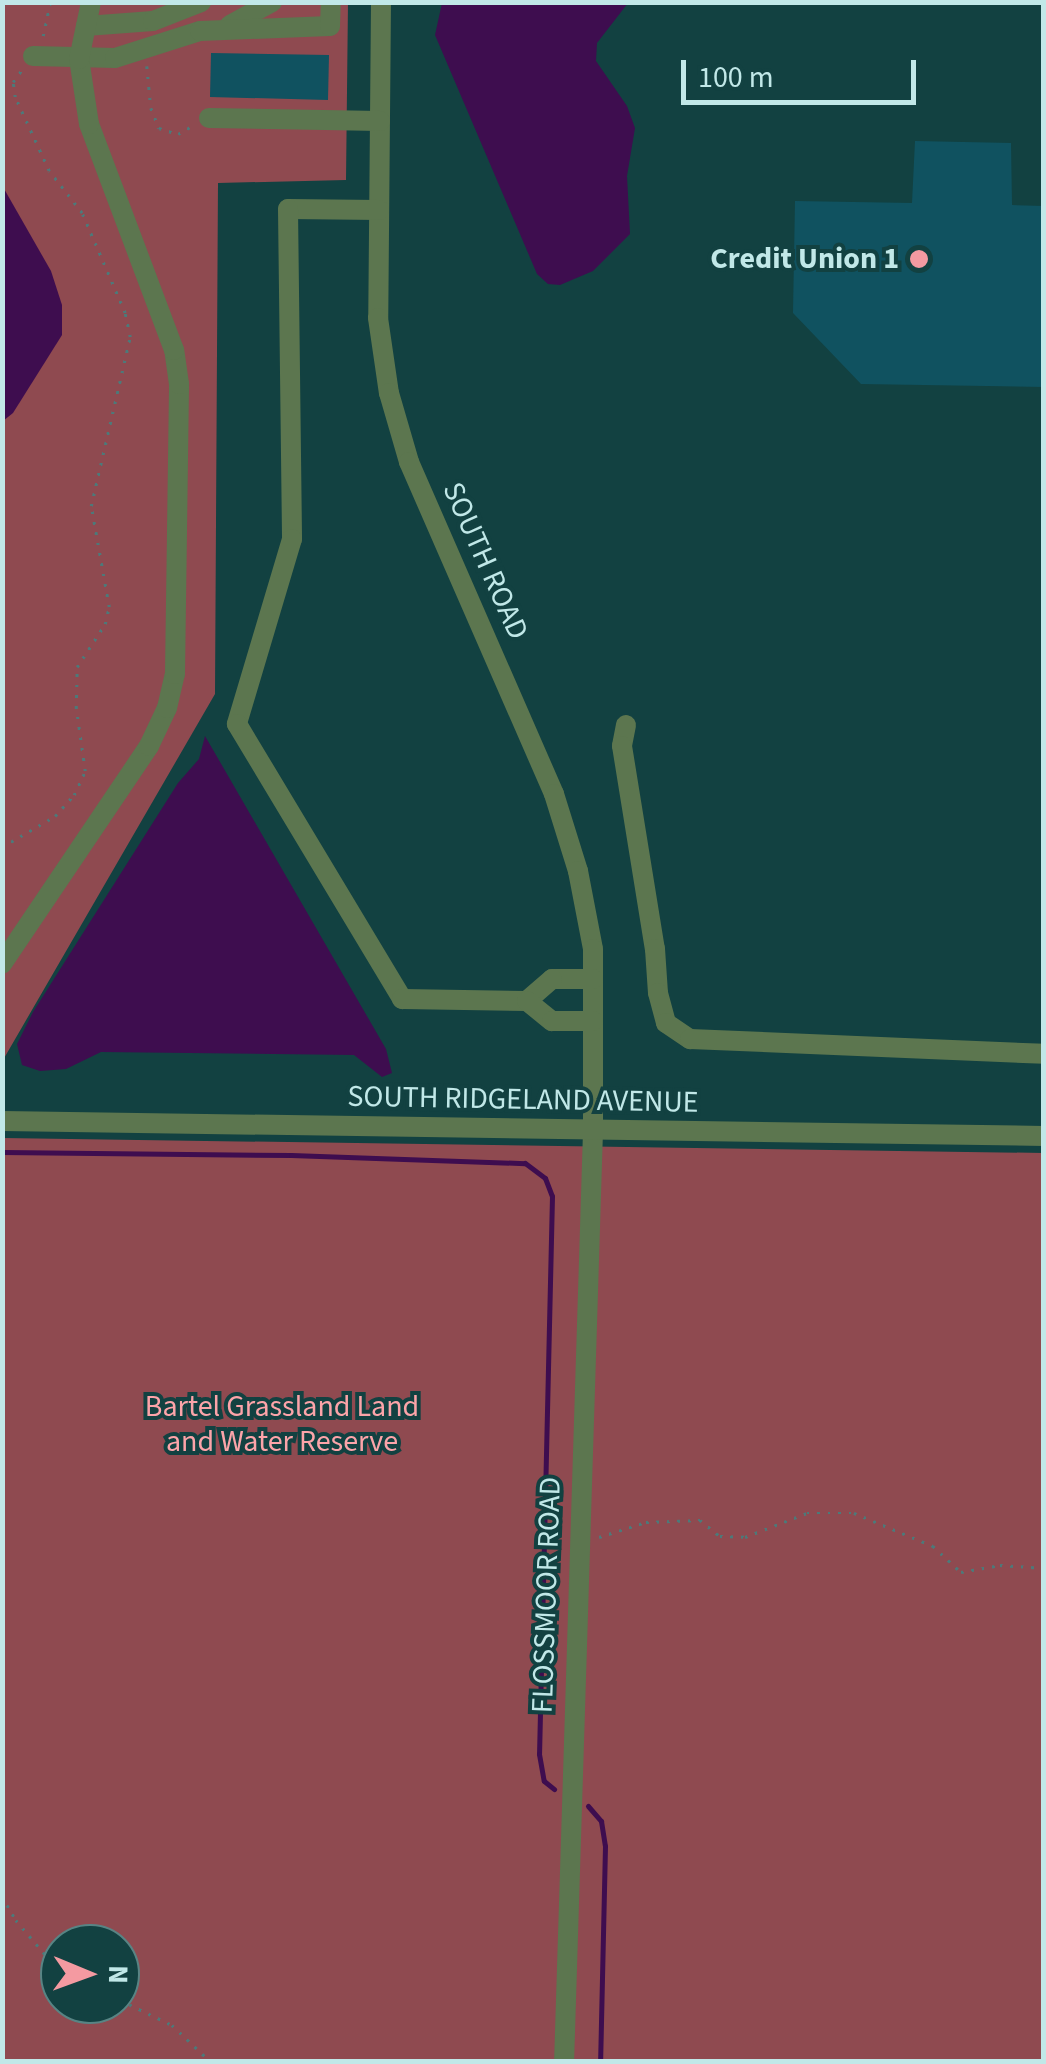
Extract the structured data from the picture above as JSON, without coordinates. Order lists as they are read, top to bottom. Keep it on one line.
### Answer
{"streets":{"street":["SOUTH ROAD","SOUTH RIDGELAND AVENUE","FLOSSMOOR ROAD"]},"crossings":[["SOUTH ROAD","SOUTH RIDGELAND AVENUE"],["SOUTH ROAD","FLOSSMOOR ROAD"],["SOUTH RIDGELAND AVENUE","FLOSSMOOR ROAD"]],"parks":["Bartel Grassland Land and Water Reserve"],"places":["Credit Union 1"],"scale_bar":"100 m","north":"right"}
